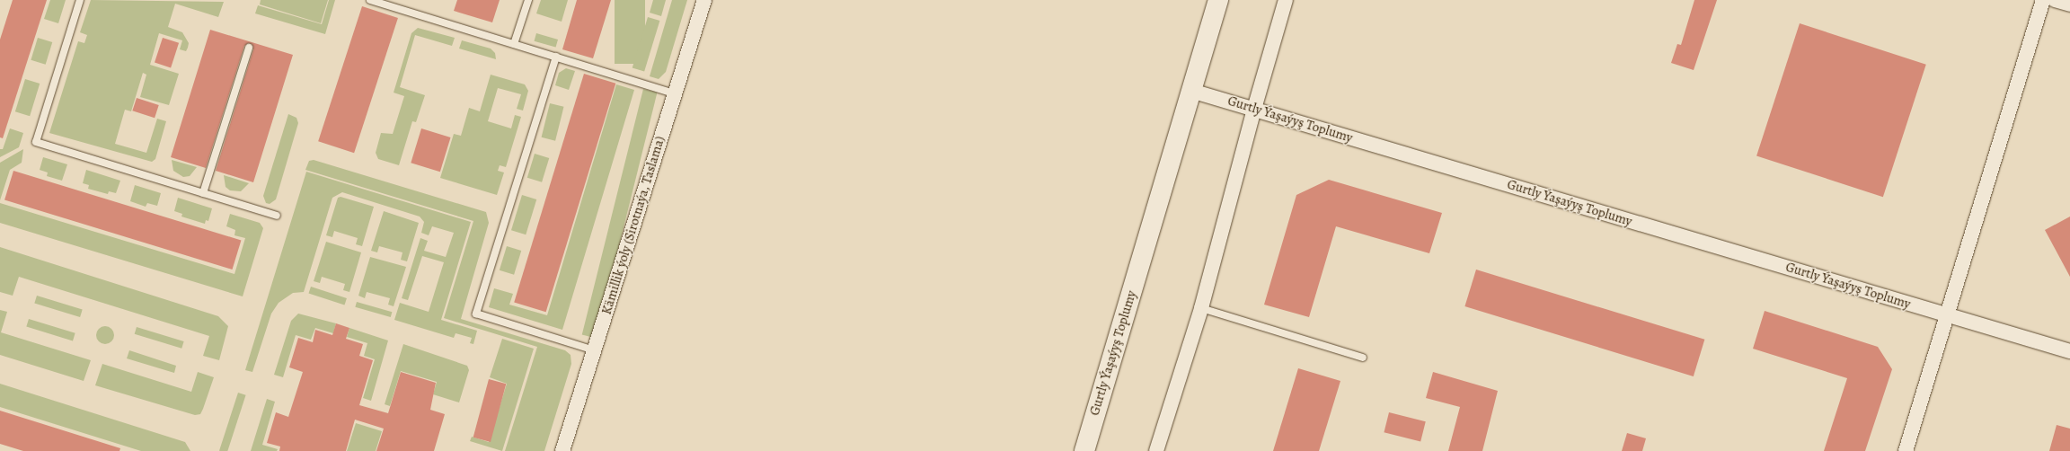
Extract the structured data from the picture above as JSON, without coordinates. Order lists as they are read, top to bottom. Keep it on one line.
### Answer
{"streets":{"street":["Gurtly Ýaşaýyş Toplumy","Kämillik ýoly (Sirotnaýa, Taslama)"]}}
